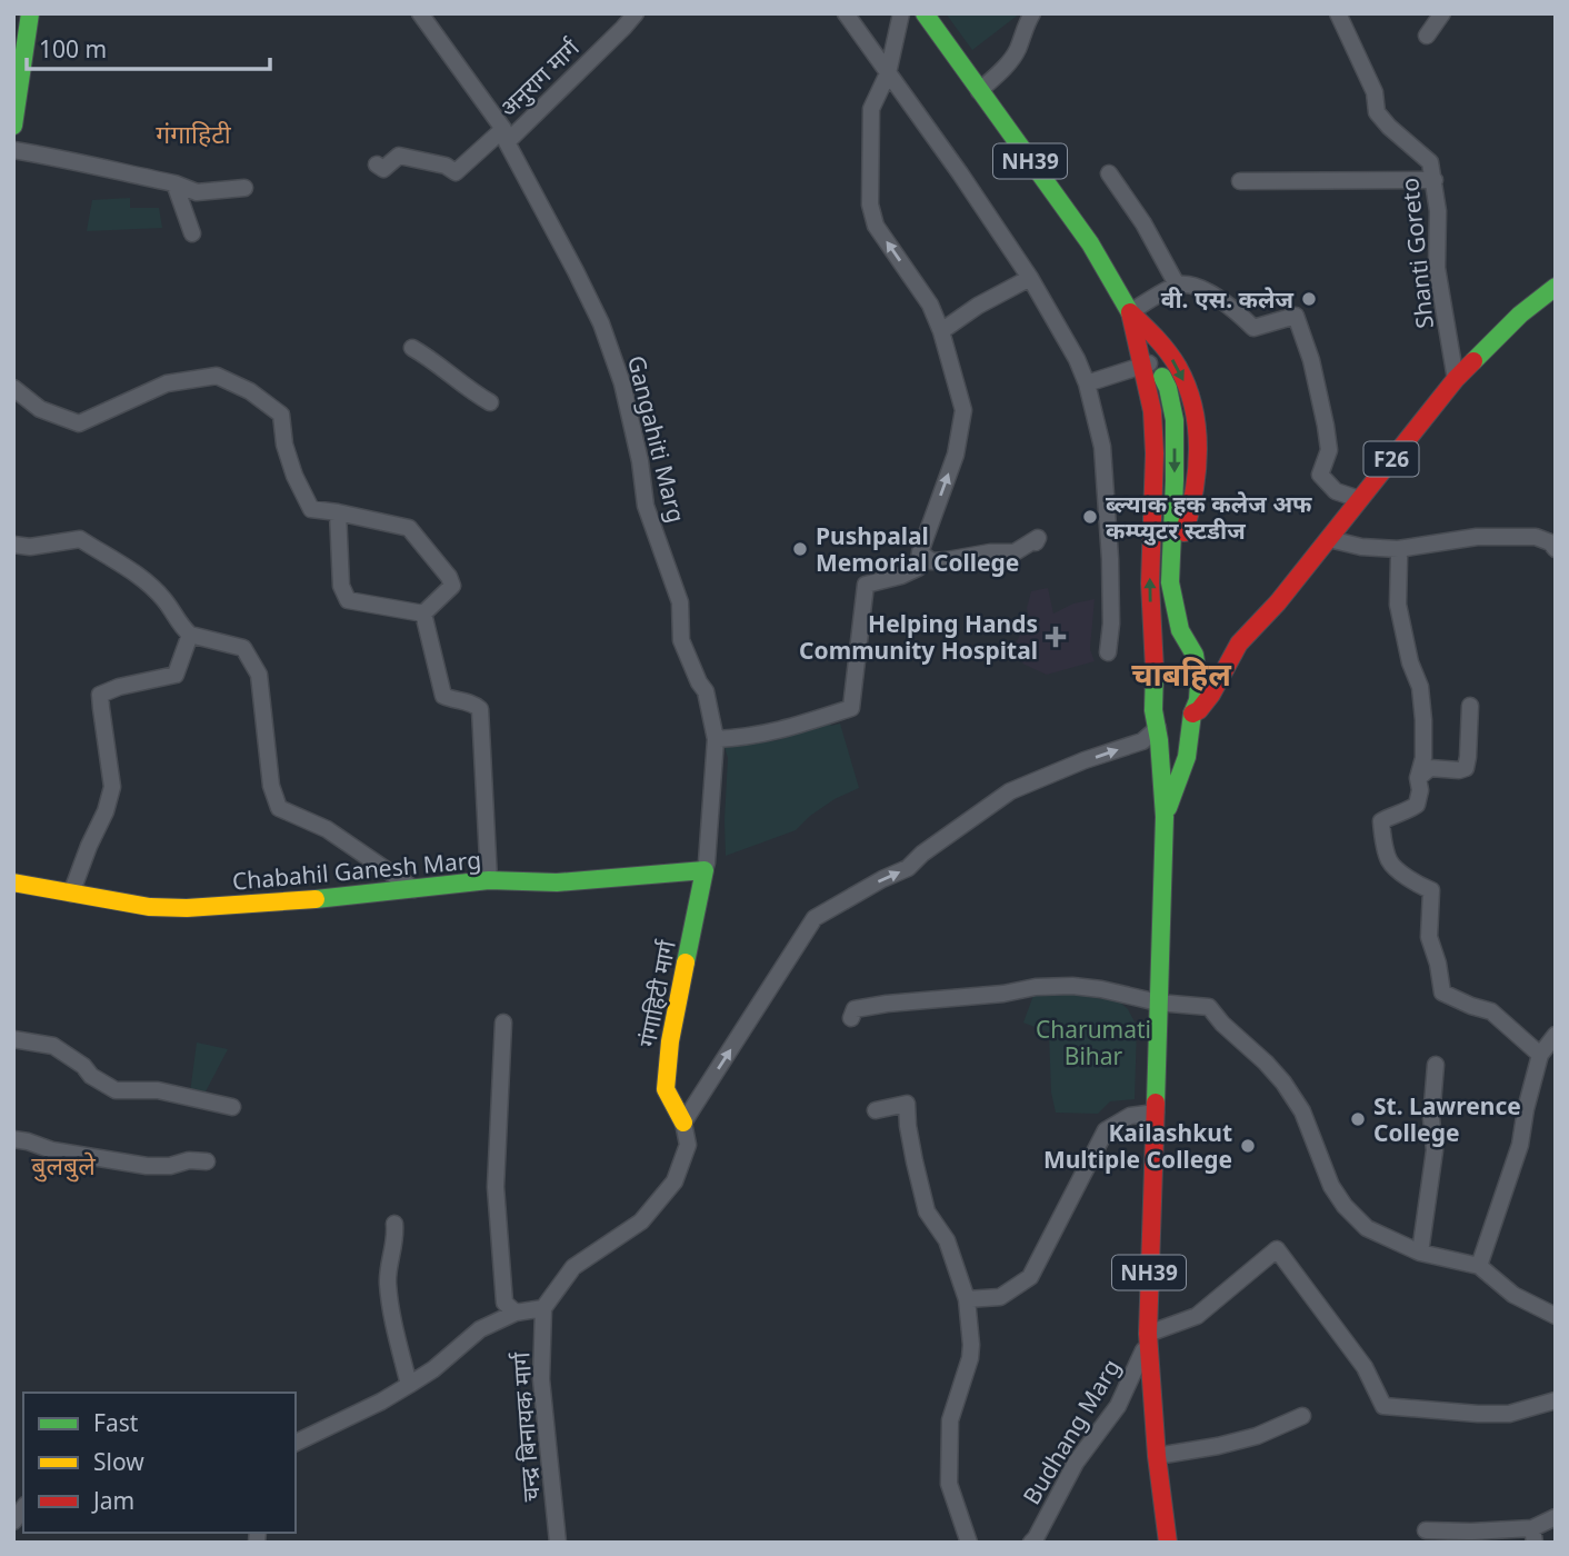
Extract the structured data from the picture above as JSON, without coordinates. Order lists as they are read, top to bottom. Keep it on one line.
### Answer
{"streets":{"main road":["NH39","F26","Chabahil Ganesh Marg","गंगाहिटी मार्ग"],"street":["अनुराग मार्ग","Shanti Goreto","Gangahiti Marg","चन्द्र बिनायक मार्ग","Budhang Marg"]},"crossings":[["अनुराग मार्ग","Gangahiti Marg"],["NH39","Budhang Marg"],["Shanti Goreto","F26"],["Gangahiti Marg","Chabahil Ganesh Marg"],["Gangahiti Marg","गंगाहिटी मार्ग"],["Chabahil Ganesh Marg","गंगाहिटी मार्ग"]],"districts":["गंगाहिटी","चाबहिल","बुलबुले"],"parks":["Charumati Bihar"],"places":{"other":["वी. एस. कलेज","ब्ल्याक हक कलेज अफ कम्प्युटर स्टडीज","Pushpalal Memorial College","St. Lawrence College","Kailashkut Multiple College"],"health":["Helping Hands Community Hospital"]},"legend":["Fast","Slow","Jam"],"scale_bar":"100 m"}
